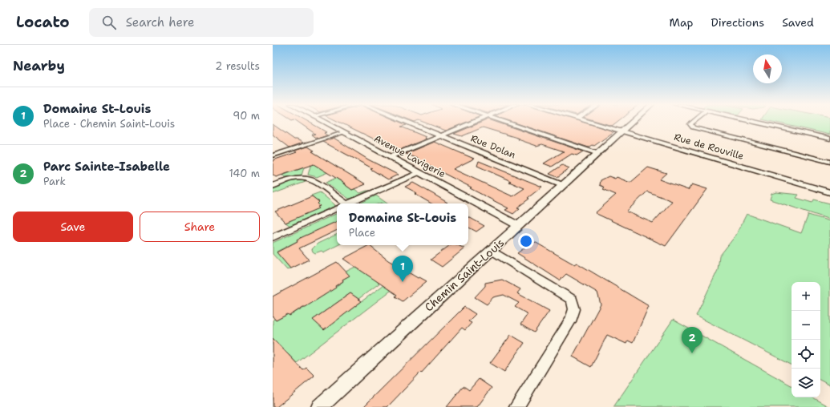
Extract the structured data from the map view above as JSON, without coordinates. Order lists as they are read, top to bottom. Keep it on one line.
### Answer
{"streets":{"street":["Rue Dolan","Rue de Rouville","Avenue Lavigerie","Chemin Saint-Louis"]},"crossings":[["Rue Dolan","Chemin Saint-Louis"],["Rue de Rouville","Chemin Saint-Louis"],["Avenue Lavigerie","Chemin Saint-Louis"]],"north":"top","page":{"header":"Locato","search":"Search here","nav":["Map","Directions","Saved"],"heading":["Nearby","2 results"],"list":[{"mark":"1","name":"Domaine St-Louis","note":"Place · Chemin Saint-Louis","value":"90 m"},{"mark":"2","name":"Parc Sainte-Isabelle","note":"Park","value":"140 m"}],"buttons":["Save","Share"],"popup":["Domaine St-Louis","Place"],"pins":["1","2"],"map_buttons":["+","−"]}}
